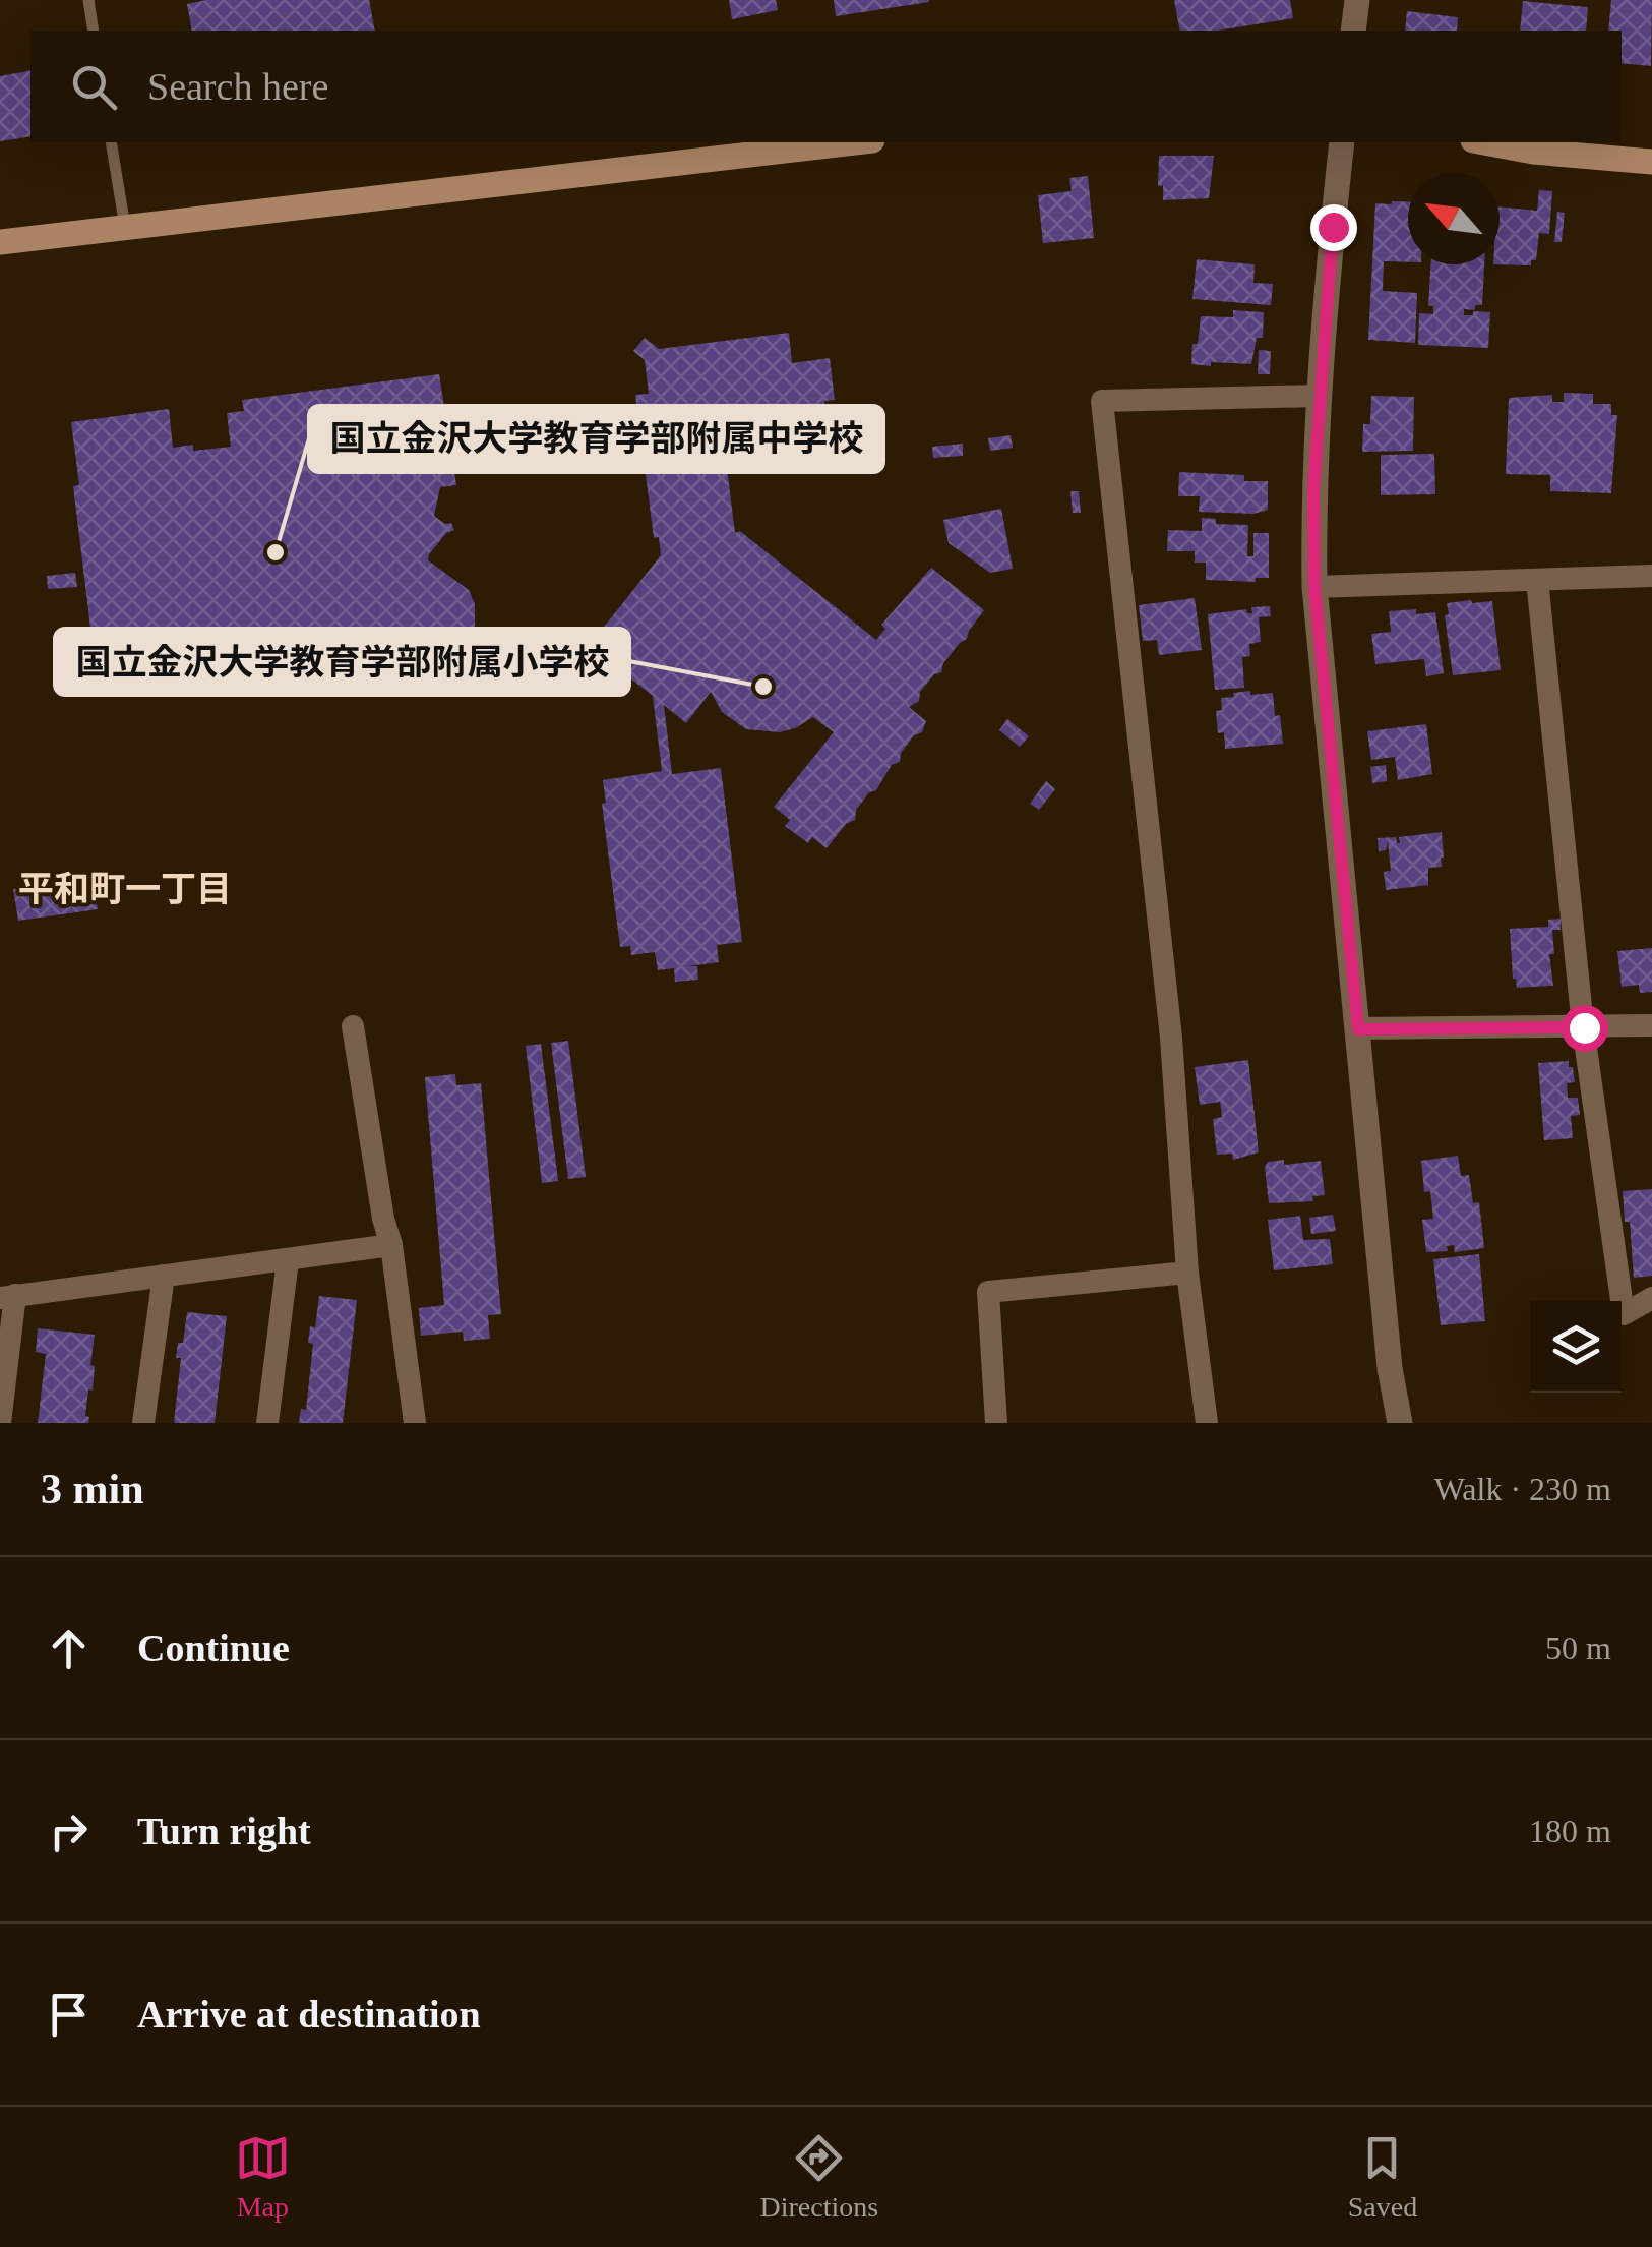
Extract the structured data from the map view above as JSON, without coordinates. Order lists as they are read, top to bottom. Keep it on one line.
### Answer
{"districts":["平和町一丁目"],"places":["国立金沢大学教育学部附属中学校","国立金沢大学教育学部附属小学校"],"north":"top left","page":{"search":"Search here","heading":["3 min","Walk · 230 m"],"list":[["Continue","50 m"],["Turn right","180 m"],"Arrive at destination"],"nav":["Map","Directions","Saved"]}}
